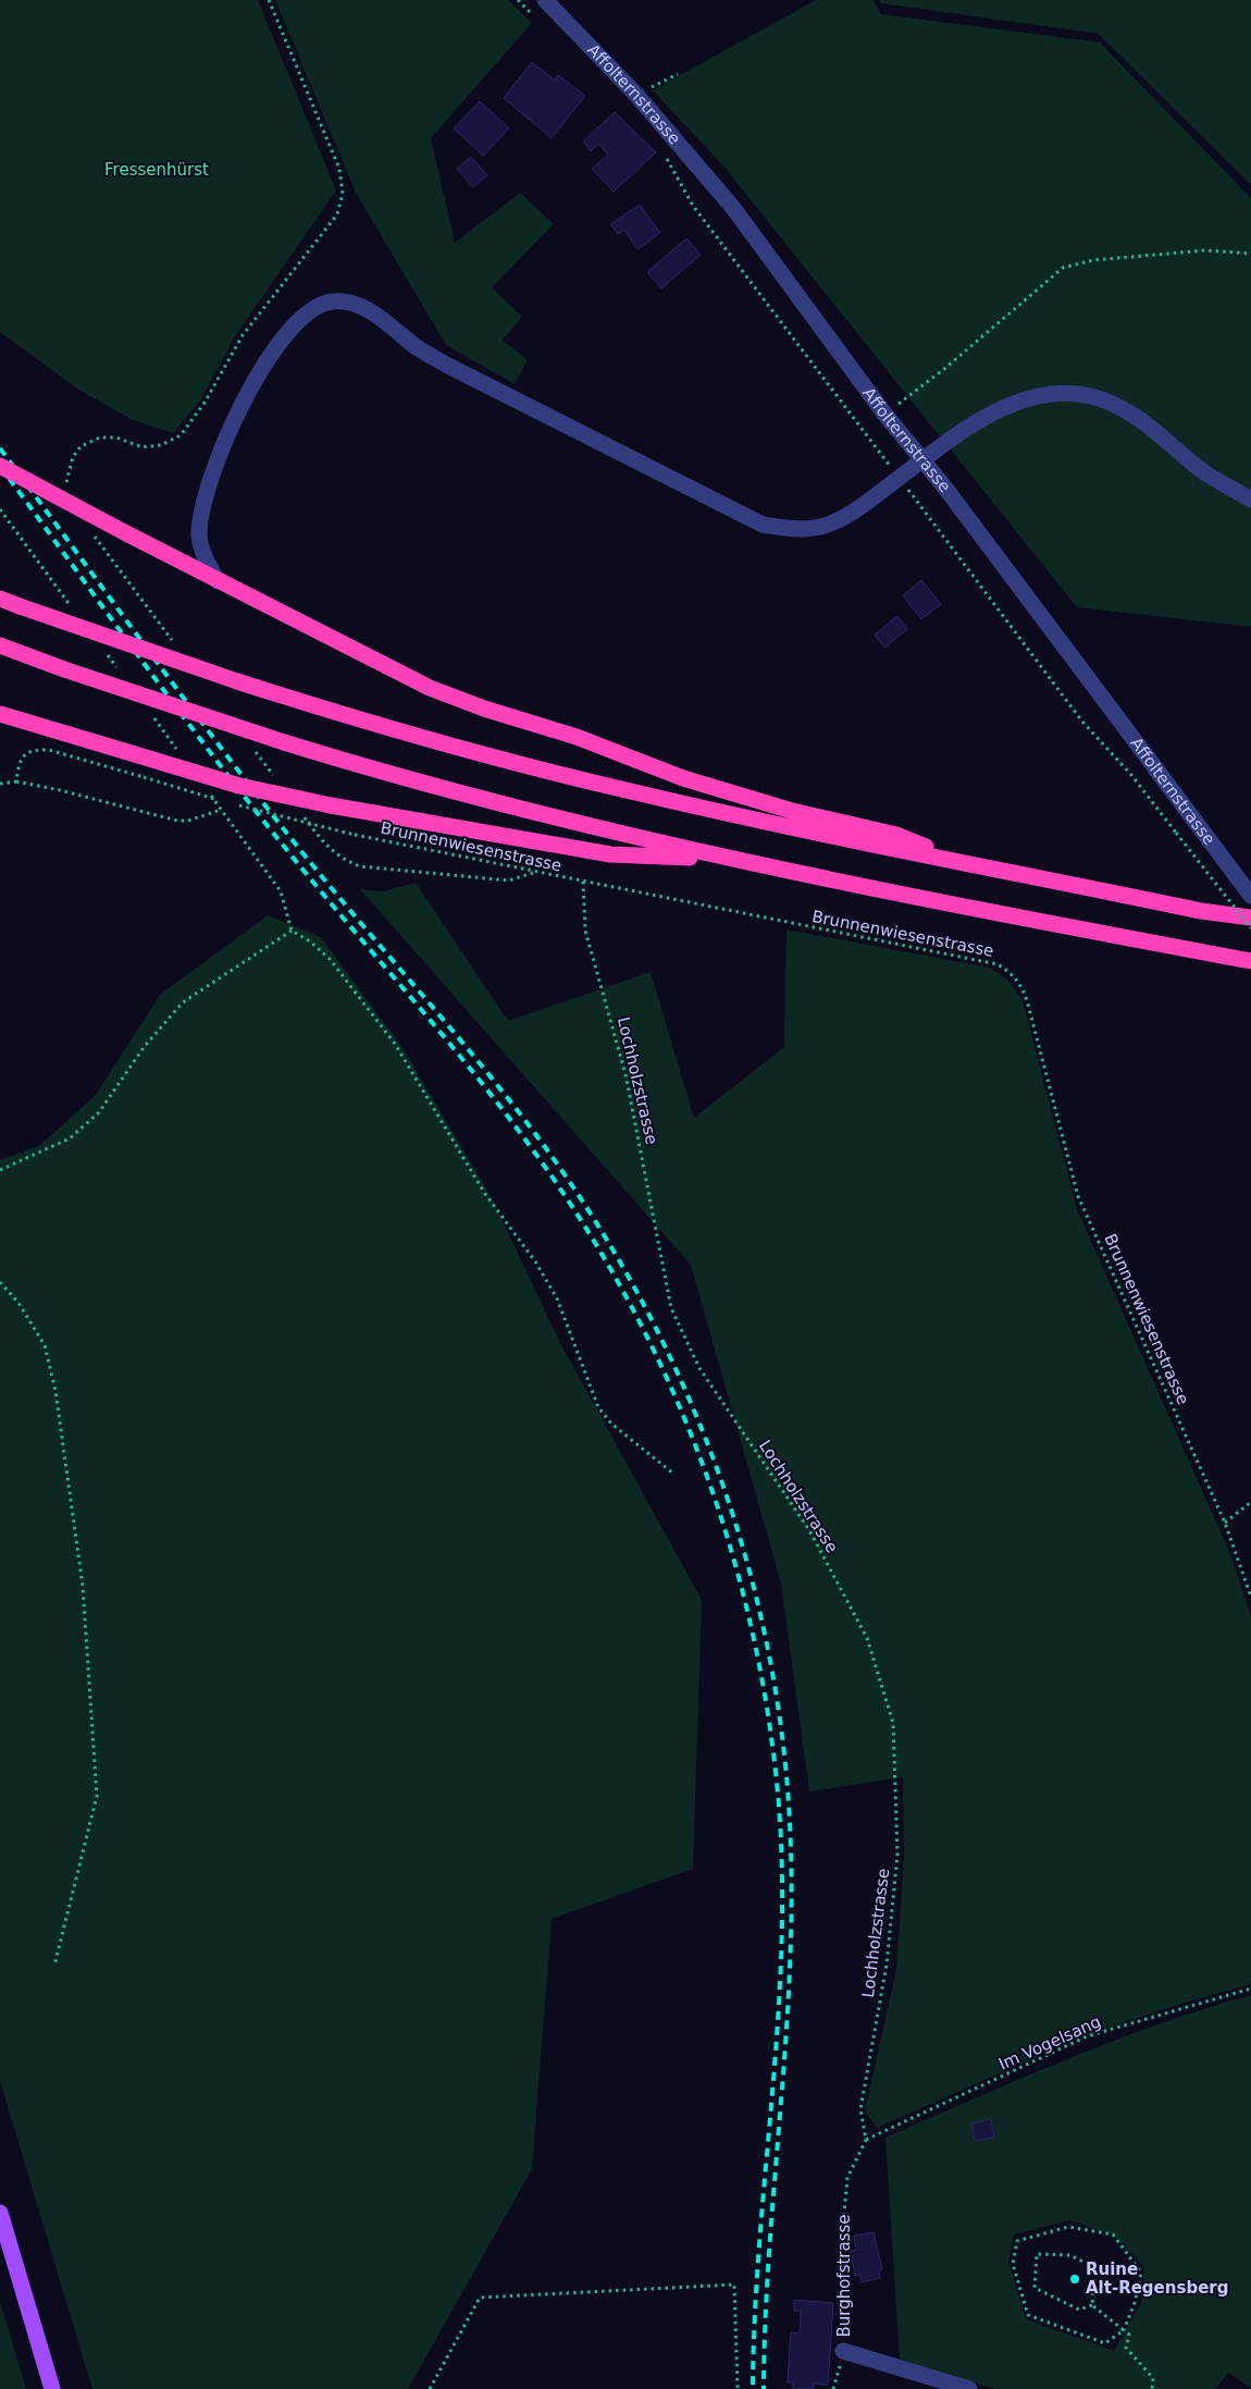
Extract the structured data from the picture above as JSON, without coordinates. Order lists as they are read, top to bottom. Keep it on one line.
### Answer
{"streets":{"street":["Affolternstrasse","Burghofstrasse"],"path":["Brunnenwiesenstrasse","Lochholzstrasse","Im Vogelsang"]},"crossings":[["Brunnenwiesenstrasse","Lochholzstrasse"],["Lochholzstrasse","Im Vogelsang"],["Lochholzstrasse","Burghofstrasse"],["Im Vogelsang","Burghofstrasse"]],"parks":["Fressenhürst"],"places":["Ruine Alt-Regensberg"]}
